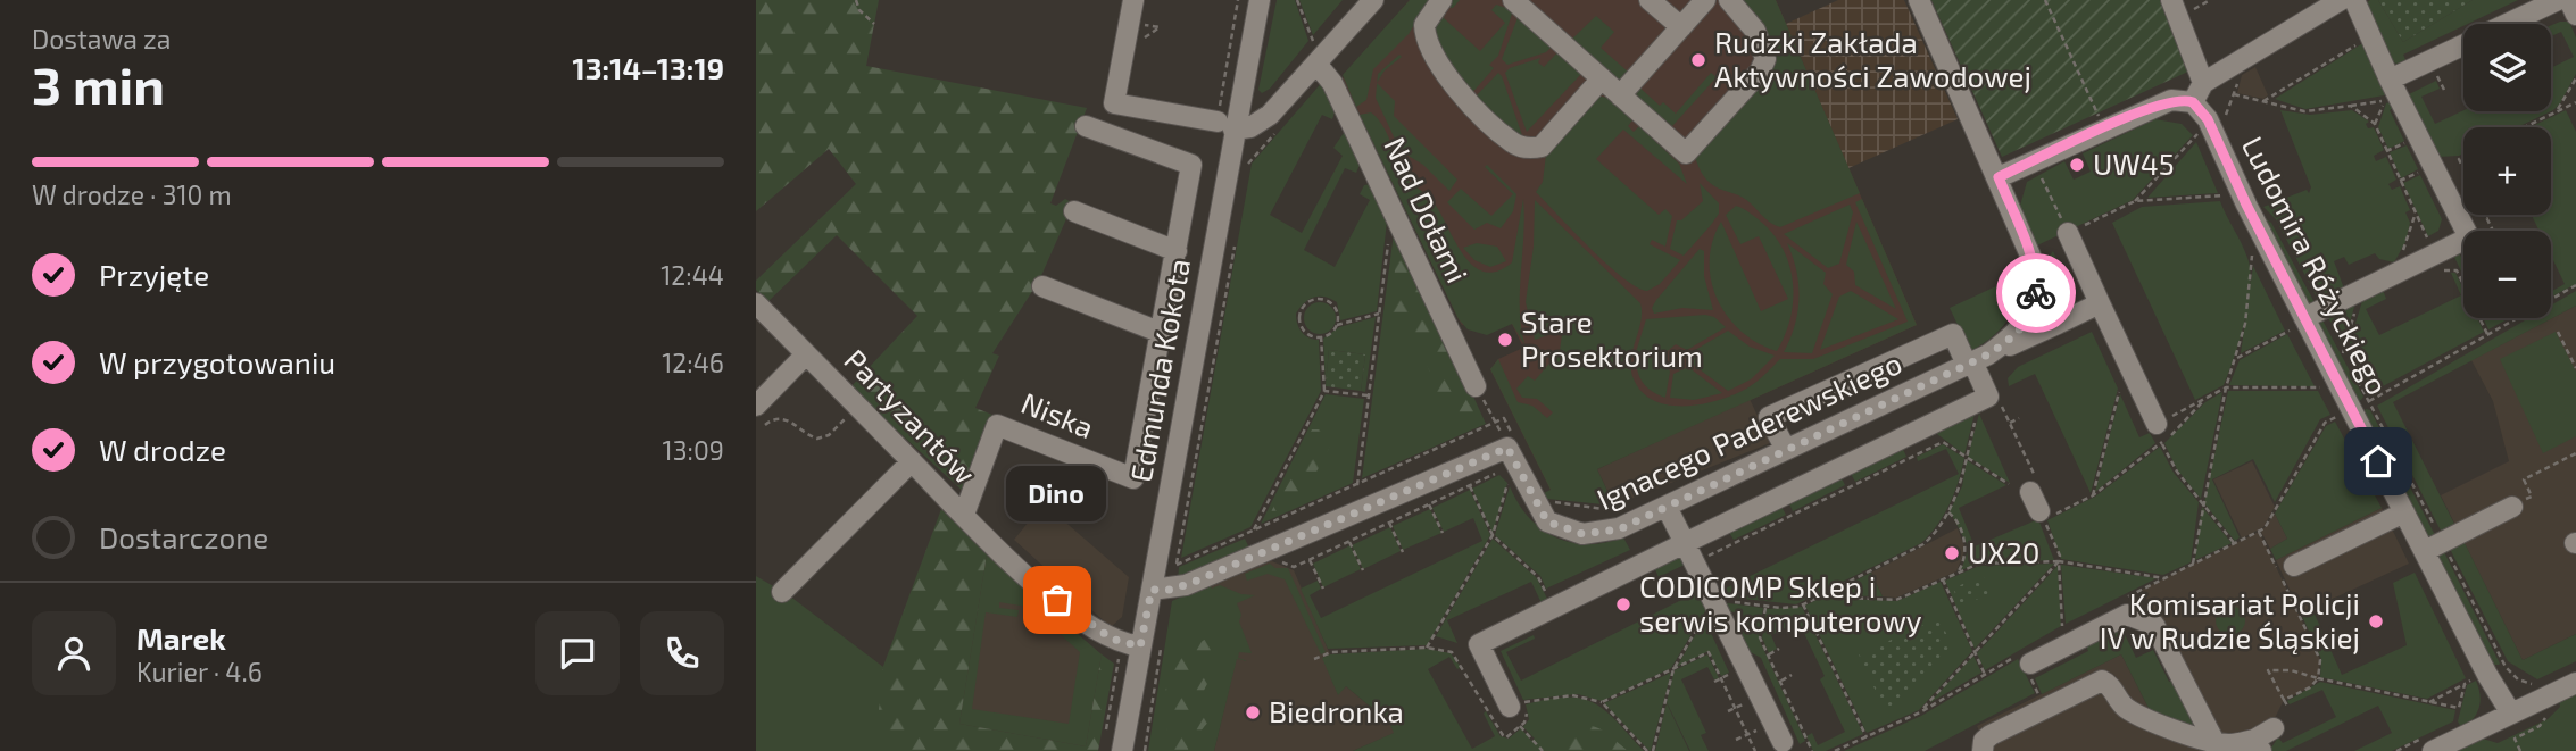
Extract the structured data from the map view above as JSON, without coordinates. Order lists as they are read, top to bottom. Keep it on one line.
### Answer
{"streets":{"street":["Nad Dołami","Ludomira Różyckiego","Edmunda Kokota","Niska","Partyzantów","Ignacego Paderewskiego"]},"crossings":[["Edmunda Kokota","Partyzantów"],["Niska","Partyzantów"]],"places":["Rudzki Zakłada Aktywności Zawodowej","UW45","Stare Prosektorium","UX20","Dino","CODICOMP Sklep i serwis komputerowy","Komisariat Policji IV w Rudzie Śląskiej","Biedronka"],"page":{"heading":["3 min","Dostawa za","13:14–13:19"],"panel":["Marek","Kurier · 4.6"],"map_buttons":["+","−"],"bar":"W drodze · 310 m","list":[["Przyjęte","12:44"],["W przygotowaniu","12:46"],["W drodze","13:09"],"Dostarczone"],"bubble":"Dino"}}
